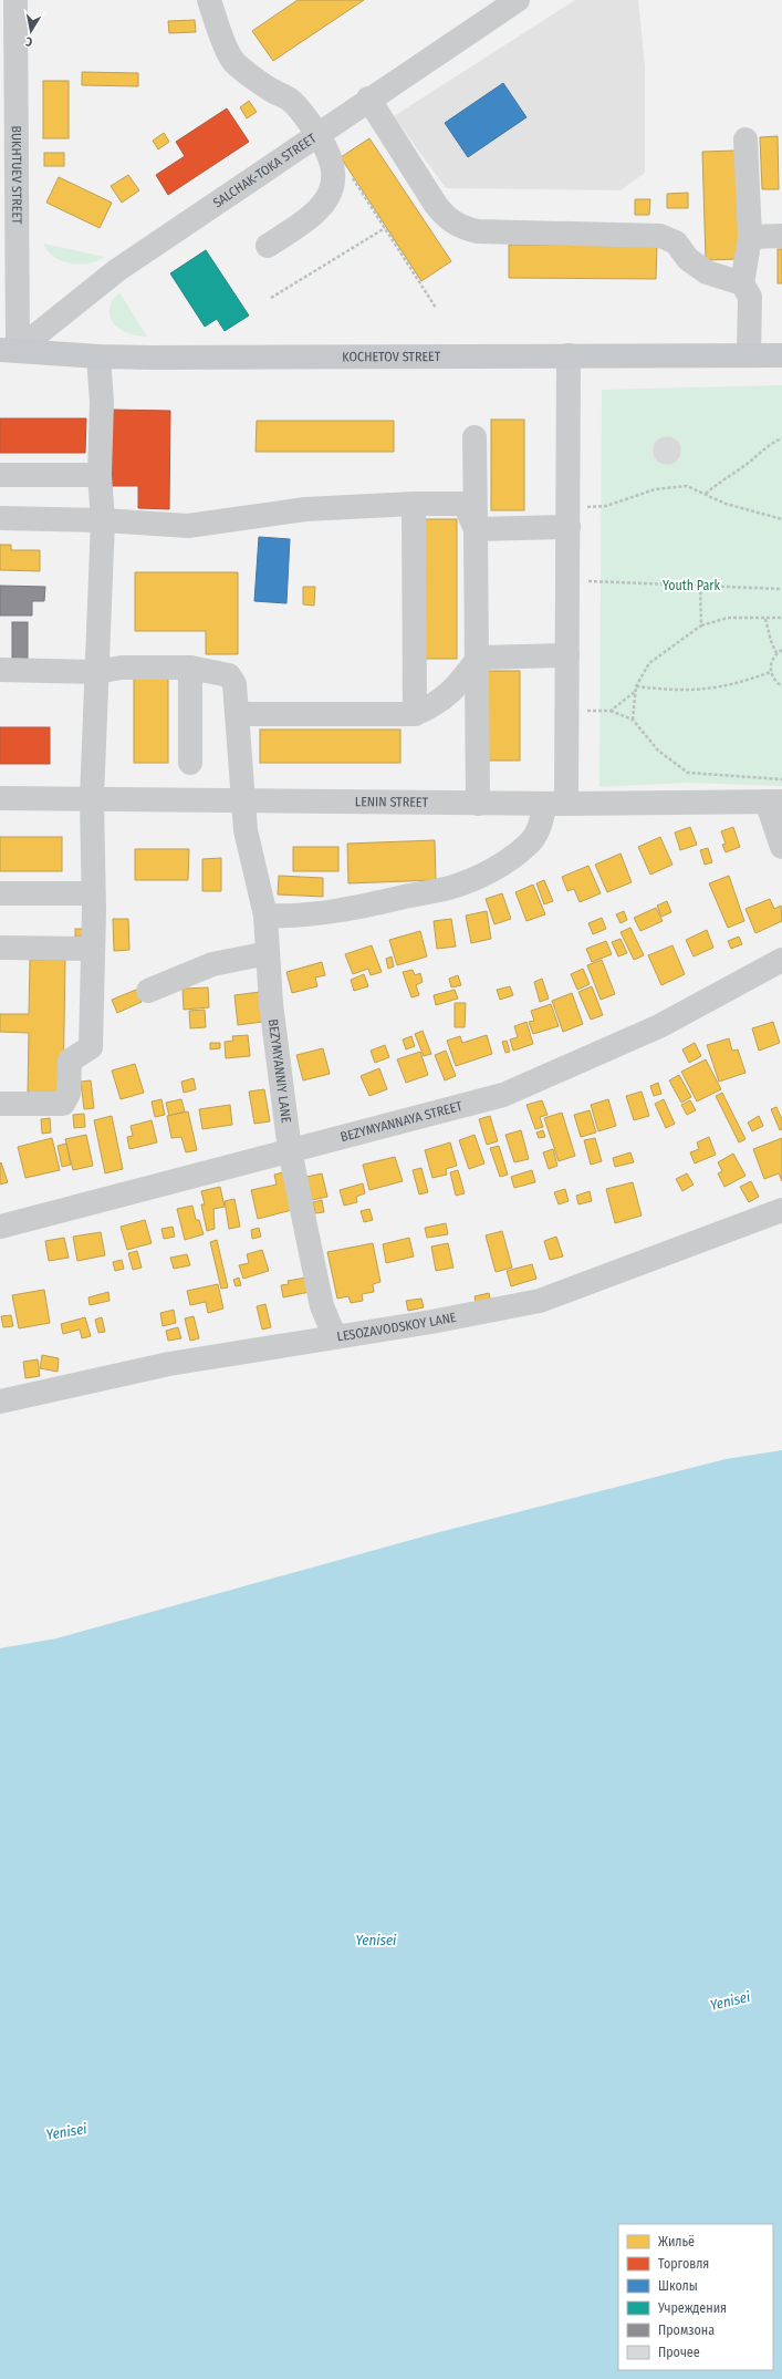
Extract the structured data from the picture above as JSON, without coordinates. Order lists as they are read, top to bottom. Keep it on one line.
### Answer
{"streets":{"main road":["KOCHETOV STREET"],"street":["SALCHAK-TOKA STREET","BUKHTUEV STREET","LENIN STREET","BEZYMYANNIY LANE","BEZYMYANNAYA STREET","LESOZAVODSKOY LANE"]},"crossings":[["SALCHAK-TOKA STREET","BUKHTUEV STREET"],["SALCHAK-TOKA STREET","KOCHETOV STREET"],["BUKHTUEV STREET","KOCHETOV STREET"],["LENIN STREET","BEZYMYANNIY LANE"],["BEZYMYANNIY LANE","BEZYMYANNAYA STREET"],["BEZYMYANNIY LANE","LESOZAVODSKOY LANE"]],"water":["Yenisei"],"parks":["Youth Park"],"legend":["Жильё","Торговля","Школы","Учреждения","Промзона","Прочее"],"north":"bottom"}
